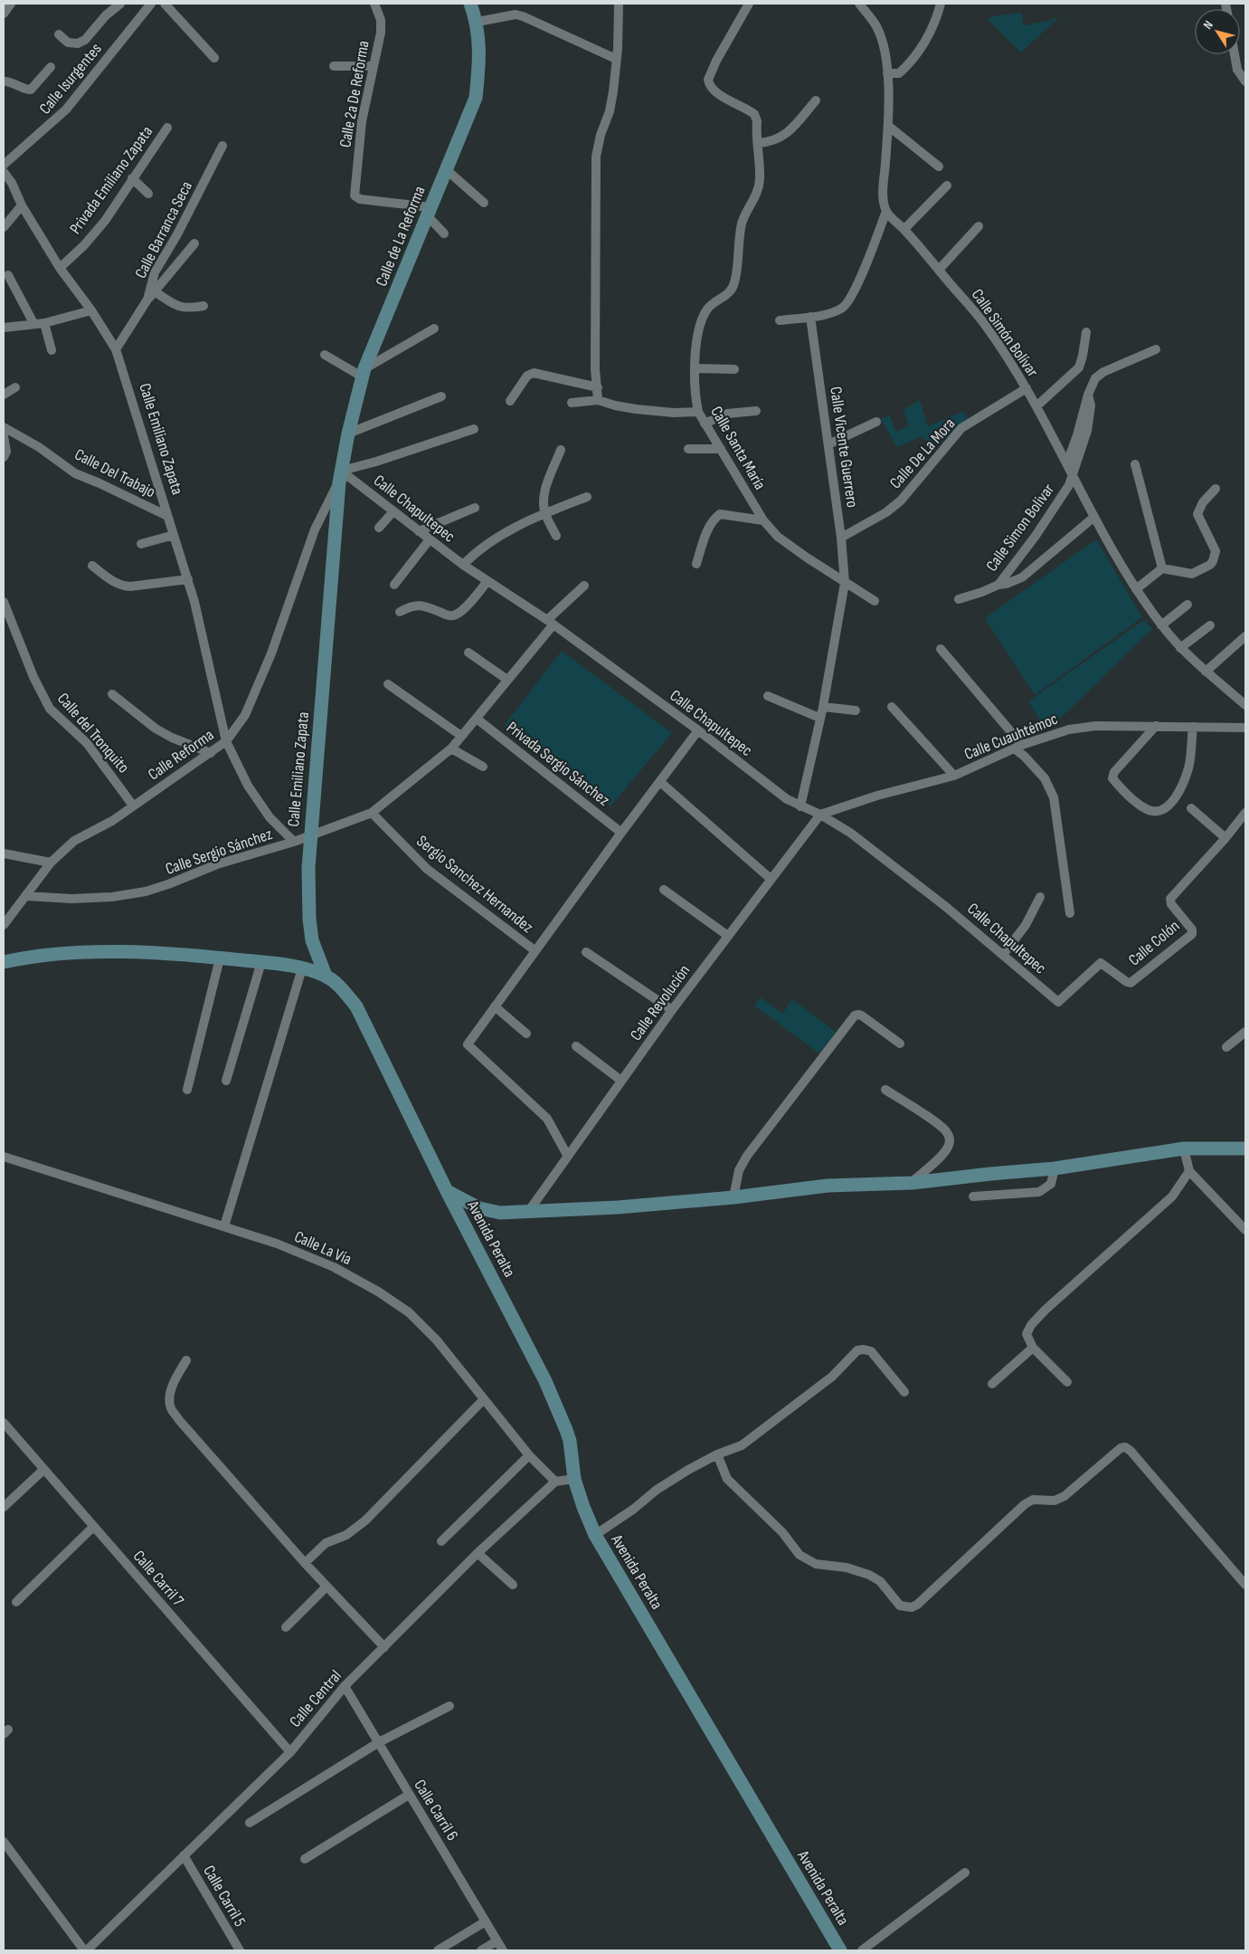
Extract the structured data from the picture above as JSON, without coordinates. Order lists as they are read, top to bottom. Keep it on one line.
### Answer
{"streets":{"street":["Calle Isurgentes","Calle 2a De Reforma","Privada Emiliano Zapata","Calle Barranca Seca","Calle de La Reforma","Calle Simón Bolívar","Calle Emiliano Zapata","Calle Vicente Guerrero","Calle Santa María","Calle De La Mora","Calle Del Trabajo","Calle Chapultepec","Calle Simon Bolivar","Calle del Tronquito","Calle Cuauhtémoc","Calle Reforma","Privada Sergio Sánchez","Calle Sergio Sánchez","Sergio Sanchez Hernandez","Calle Colón","Calle Revolución","Avenida Peralta","Calle La Vía","Calle Carril 7","Calle Central","Calle Carril 6","Calle Carril 5"]},"crossings":[["Calle 2a De Reforma","Calle de La Reforma"],["Privada Emiliano Zapata","Calle Emiliano Zapata"],["Calle Barranca Seca","Calle Emiliano Zapata"],["Calle de La Reforma","Calle Emiliano Zapata"],["Calle de La Reforma","Calle Chapultepec"],["Calle de La Reforma","Calle Reforma"],["Calle Simón Bolívar","Calle De La Mora"],["Calle Simón Bolívar","Calle Simon Bolivar"],["Calle Emiliano Zapata","Calle Del Trabajo"],["Calle Emiliano Zapata","Calle Chapultepec"],["Calle Emiliano Zapata","Calle Reforma"],["Calle Emiliano Zapata","Calle Sergio Sánchez"],["Calle Emiliano Zapata","Avenida Peralta"],["Calle Vicente Guerrero","Calle Santa María"],["Calle Vicente Guerrero","Calle De La Mora"],["Calle Chapultepec","Calle Cuauhtémoc"],["Calle Chapultepec","Calle Reforma"],["Calle Chapultepec","Calle Sergio Sánchez"],["Calle Chapultepec","Sergio Sanchez Hernandez"],["Calle Chapultepec","Calle Colón"],["Calle Chapultepec","Calle Revolución"],["Calle del Tronquito","Calle Reforma"],["Calle Cuauhtémoc","Calle Revolución"],["Calle Reforma","Calle Sergio Sánchez"],["Privada Sergio Sánchez","Calle Sergio Sánchez"],["Privada Sergio Sánchez","Sergio Sanchez Hernandez"],["Calle Sergio Sánchez","Sergio Sanchez Hernandez"],["Calle La Vía","Calle Central"],["Calle Carril 7","Calle Central"],["Calle Central","Calle Carril 6"],["Calle Central","Calle Carril 5"]],"north":"top left"}
